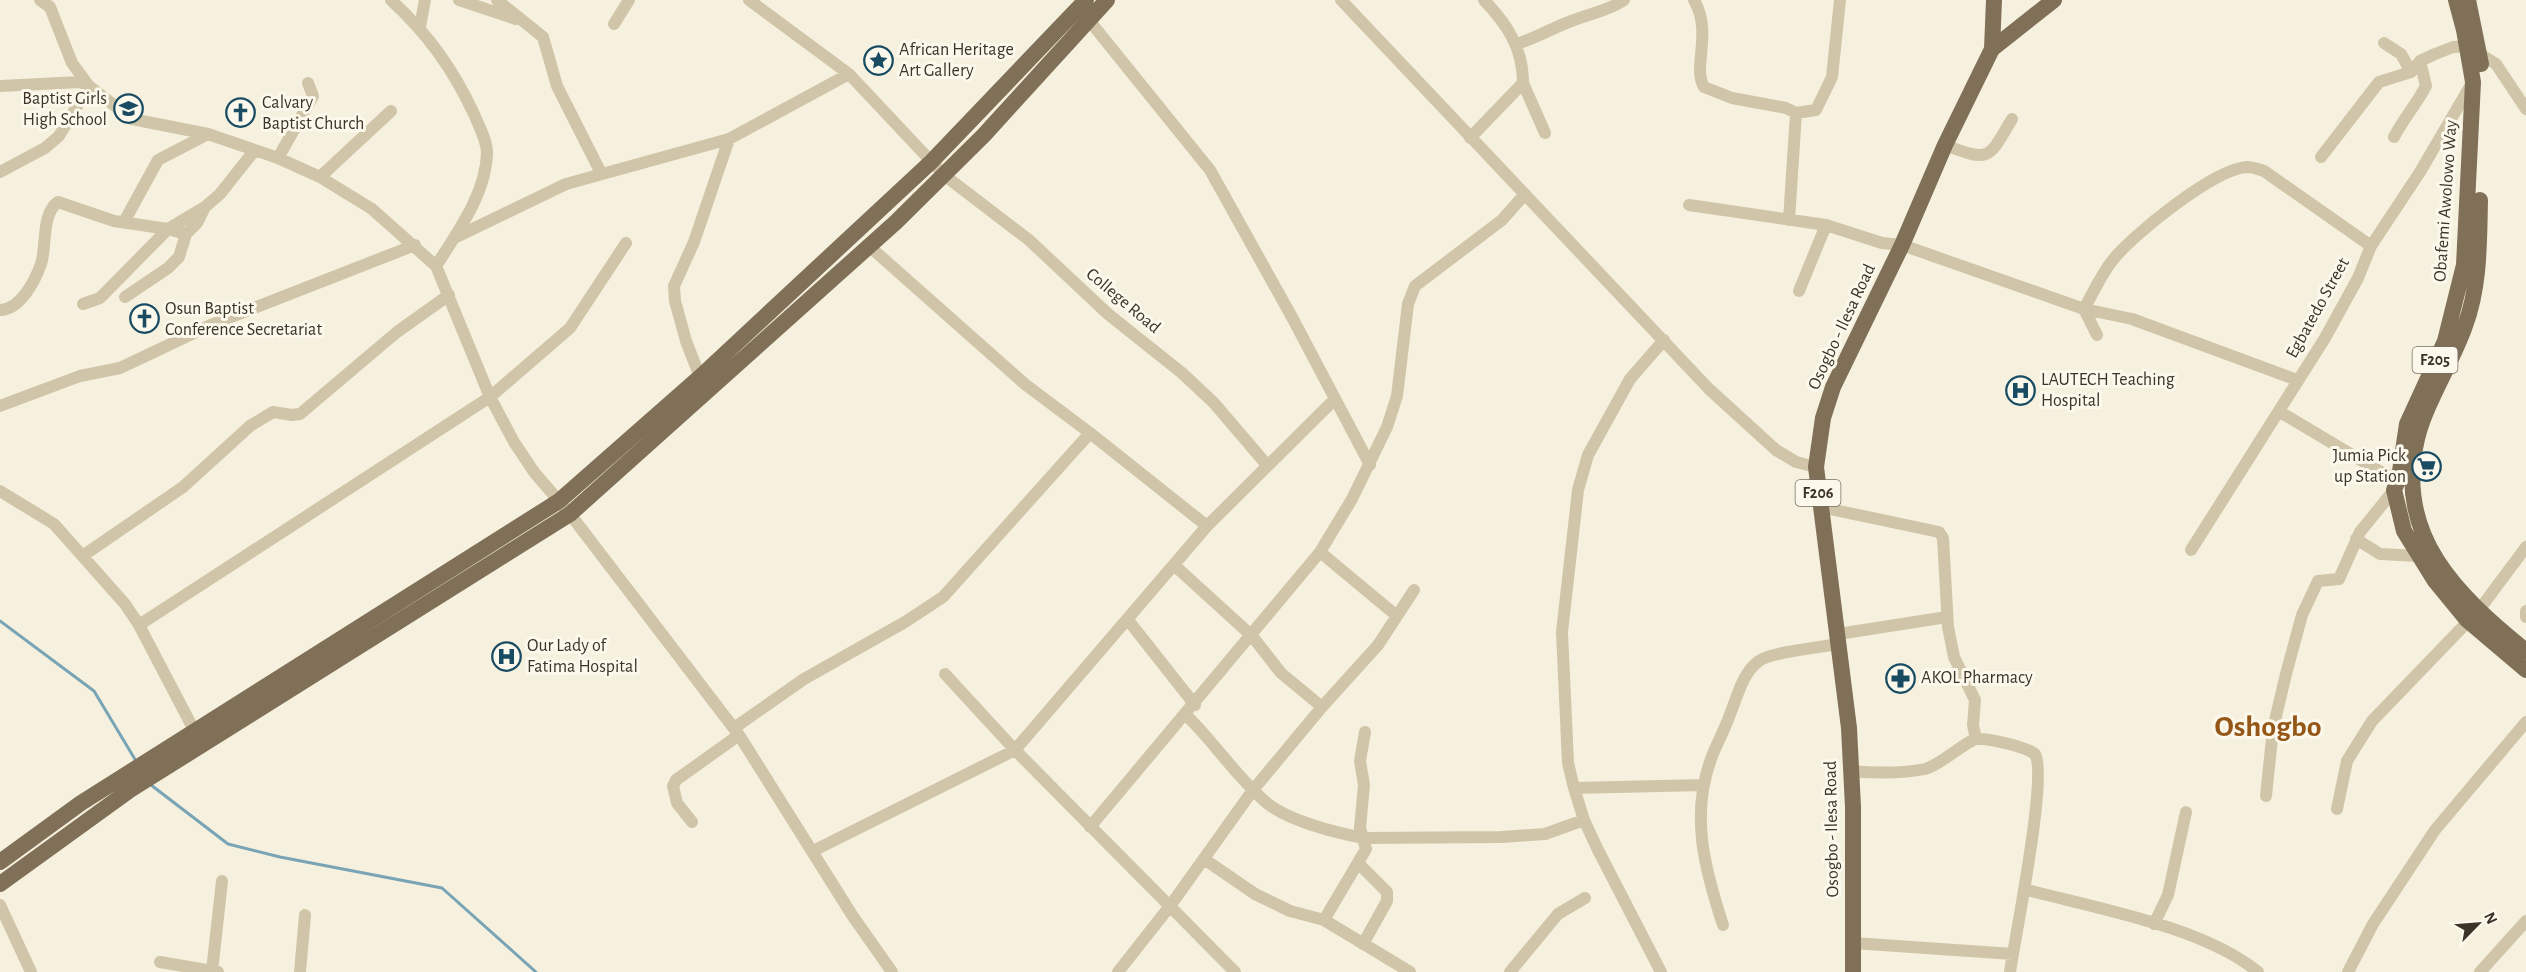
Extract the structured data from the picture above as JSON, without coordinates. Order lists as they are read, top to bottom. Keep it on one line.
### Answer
{"streets":{"main road":["Obafemi Awolowo Way","Osogbo - Ilesa Road","F205","F206"],"street":["College Road","Egbatedo Street"]},"crossings":[["Obafemi Awolowo Way","Egbatedo Street"],["Obafemi Awolowo Way","F205"],["Osogbo - Ilesa Road","F206"]],"districts":["Oshogbo"],"places":{"place":["African Heritage Art Gallery"],"school or university":["Baptist Girls High School"],"church":["Calvary Baptist Church","Osun Baptist Conference Secretariat"],"hospital":["LAUTECH Teaching Hospital","Our Lady of Fatima Hospital"],"supermarket":["Jumia Pick up Station"],"pharmacy":["AKOL Pharmacy"]},"north":"top right"}
